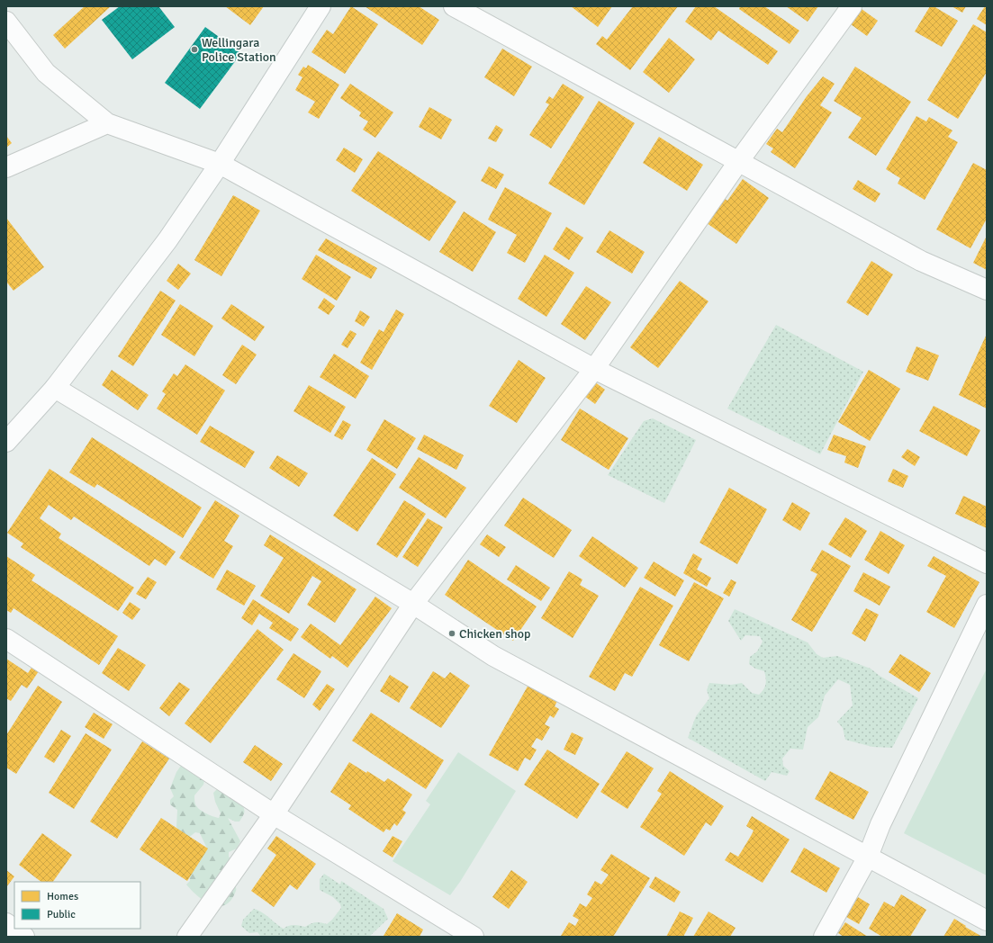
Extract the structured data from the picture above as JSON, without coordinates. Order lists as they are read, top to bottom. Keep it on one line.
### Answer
{"places":["Wellingara Police Station","Chicken shop"],"legend":["Homes","Public"]}
